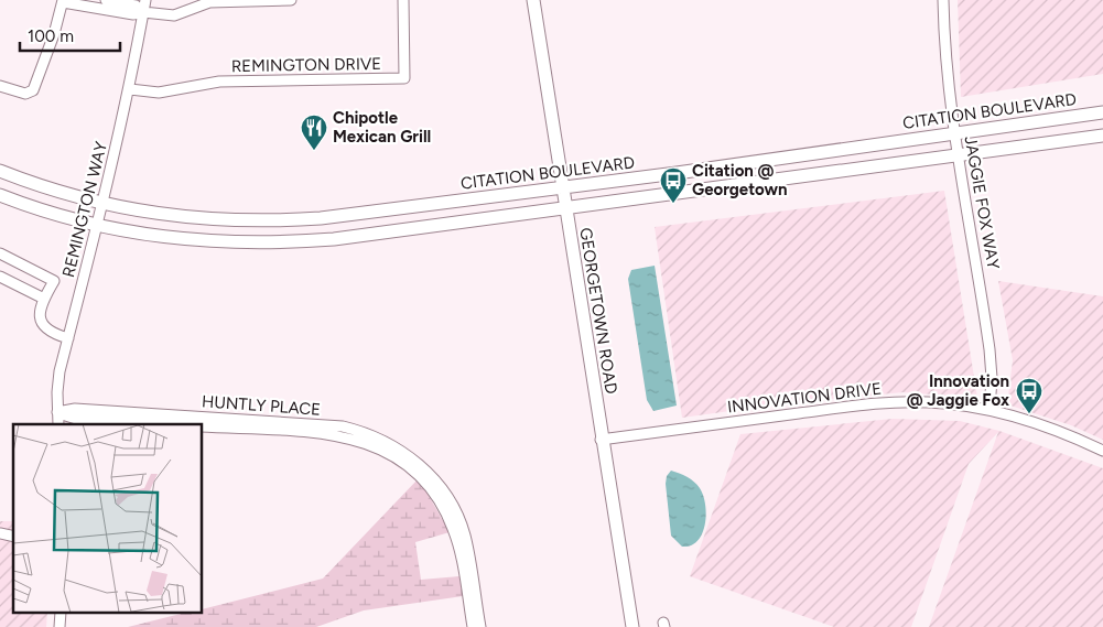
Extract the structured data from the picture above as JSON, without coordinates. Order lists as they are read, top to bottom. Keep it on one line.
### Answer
{"streets":{"main road":["CITATION BOULEVARD","GEORGETOWN ROAD"],"street":["REMINGTON DRIVE","JAGGIE FOX WAY","REMINGTON WAY","INNOVATION DRIVE","HUNTLY PLACE"]},"crossings":[["REMINGTON DRIVE","REMINGTON WAY"],["CITATION BOULEVARD","JAGGIE FOX WAY"],["CITATION BOULEVARD","REMINGTON WAY"],["CITATION BOULEVARD","GEORGETOWN ROAD"],["JAGGIE FOX WAY","INNOVATION DRIVE"],["REMINGTON WAY","HUNTLY PLACE"],["GEORGETOWN ROAD","INNOVATION DRIVE"]],"places":{"restaurant":["Chipotle Mexican Grill"],"bus stop":["Citation @ Georgetown","Innovation @ Jaggie Fox"]},"scale_bar":"100 m"}
